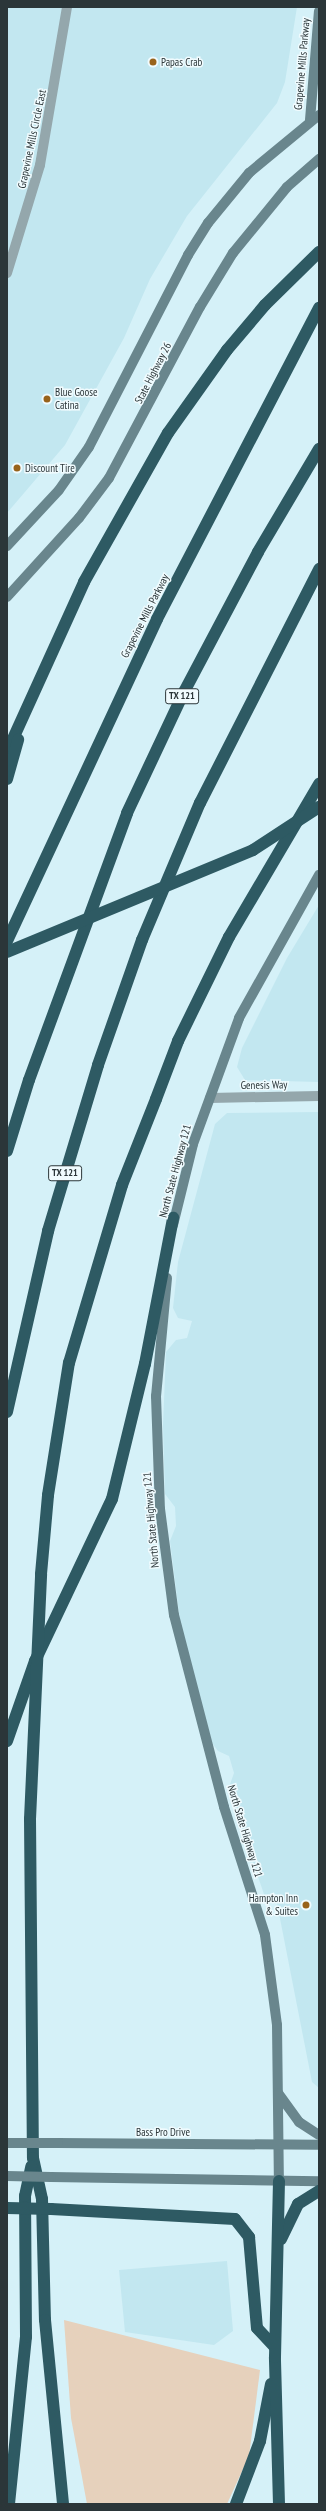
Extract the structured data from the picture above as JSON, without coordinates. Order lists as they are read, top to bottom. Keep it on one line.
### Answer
{"streets":{"highway":["Grapevine Mills Parkway","TX 121"],"main road":["State Highway 26","North State Highway 121","Bass Pro Drive"],"street":["Grapevine Mills Circle East","Genesis Way"]},"crossings":[["Grapevine Mills Parkway","State Highway 26"],["Genesis Way","North State Highway 121"],["North State Highway 121","Bass Pro Drive"]],"places":["Papas Crab","Blue Goose Catina","Discount Tire","Hampton Inn & Suites"]}
